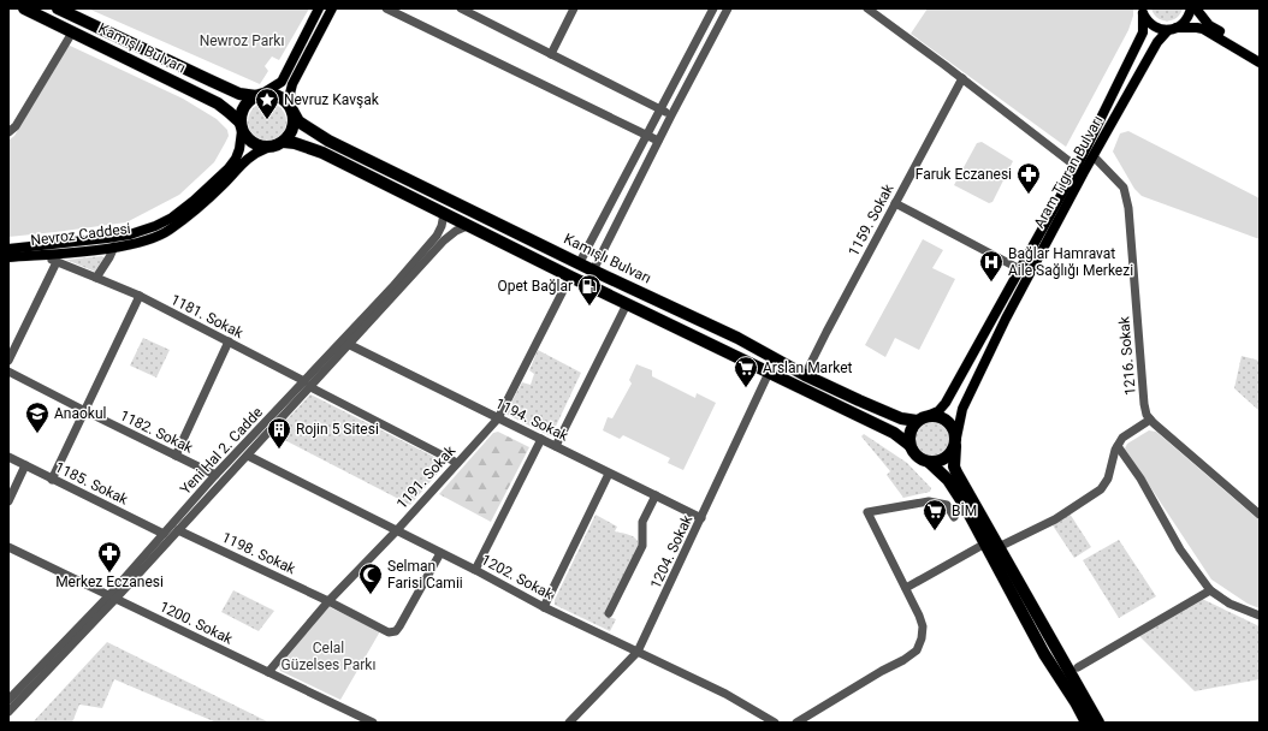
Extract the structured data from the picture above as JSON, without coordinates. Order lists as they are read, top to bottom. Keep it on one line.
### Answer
{"streets":{"highway":["Kamışlı Bulvarı"],"main road":["Aram Tigran Bulvarı","Nevroz Caddesi"],"street":["1159. Sokak","1181. Sokak","1216. Sokak","1194. Sokak","1182. Sokak","Yeni Hal 2. Cadde","1191. Sokak","1185. Sokak","1204. Sokak","1198. Sokak","1202. Sokak","1200. Sokak"]},"crossings":[["Kamışlı Bulvarı","Aram Tigran Bulvarı"],["Kamışlı Bulvarı","1159. Sokak"],["Kamışlı Bulvarı","Nevroz Caddesi"],["Aram Tigran Bulvarı","1216. Sokak"],["Nevroz Caddesi","1181. Sokak"],["1181. Sokak","Yeni Hal 2. Cadde"],["1181. Sokak","1191. Sokak"],["1194. Sokak","1191. Sokak"],["1194. Sokak","1204. Sokak"],["1182. Sokak","Yeni Hal 2. Cadde"],["Yeni Hal 2. Cadde","1185. Sokak"],["Yeni Hal 2. Cadde","1200. Sokak"],["1191. Sokak","1198. Sokak"],["1191. Sokak","1202. Sokak"],["1191. Sokak","1200. Sokak"],["1204. Sokak","1202. Sokak"],["1198. Sokak","1202. Sokak"]],"parks":["Newroz Parkı","Celal Güzelses Parkı"],"places":{"place":["Nevruz Kavşak"],"pharmacy":["Faruk Eczanesi","Merkez Eczanesi"],"hospital":["Bağlar Hamravat Aile Sağlığı Merkezi"],"fuel station":["Opet Bağlar"],"supermarket":["Arslan Market","BİM"],"school or university":["Anaokul"],"building":["Rojin 5 Sitesi"],"mosque":["Selman Farisi Camii"]}}
